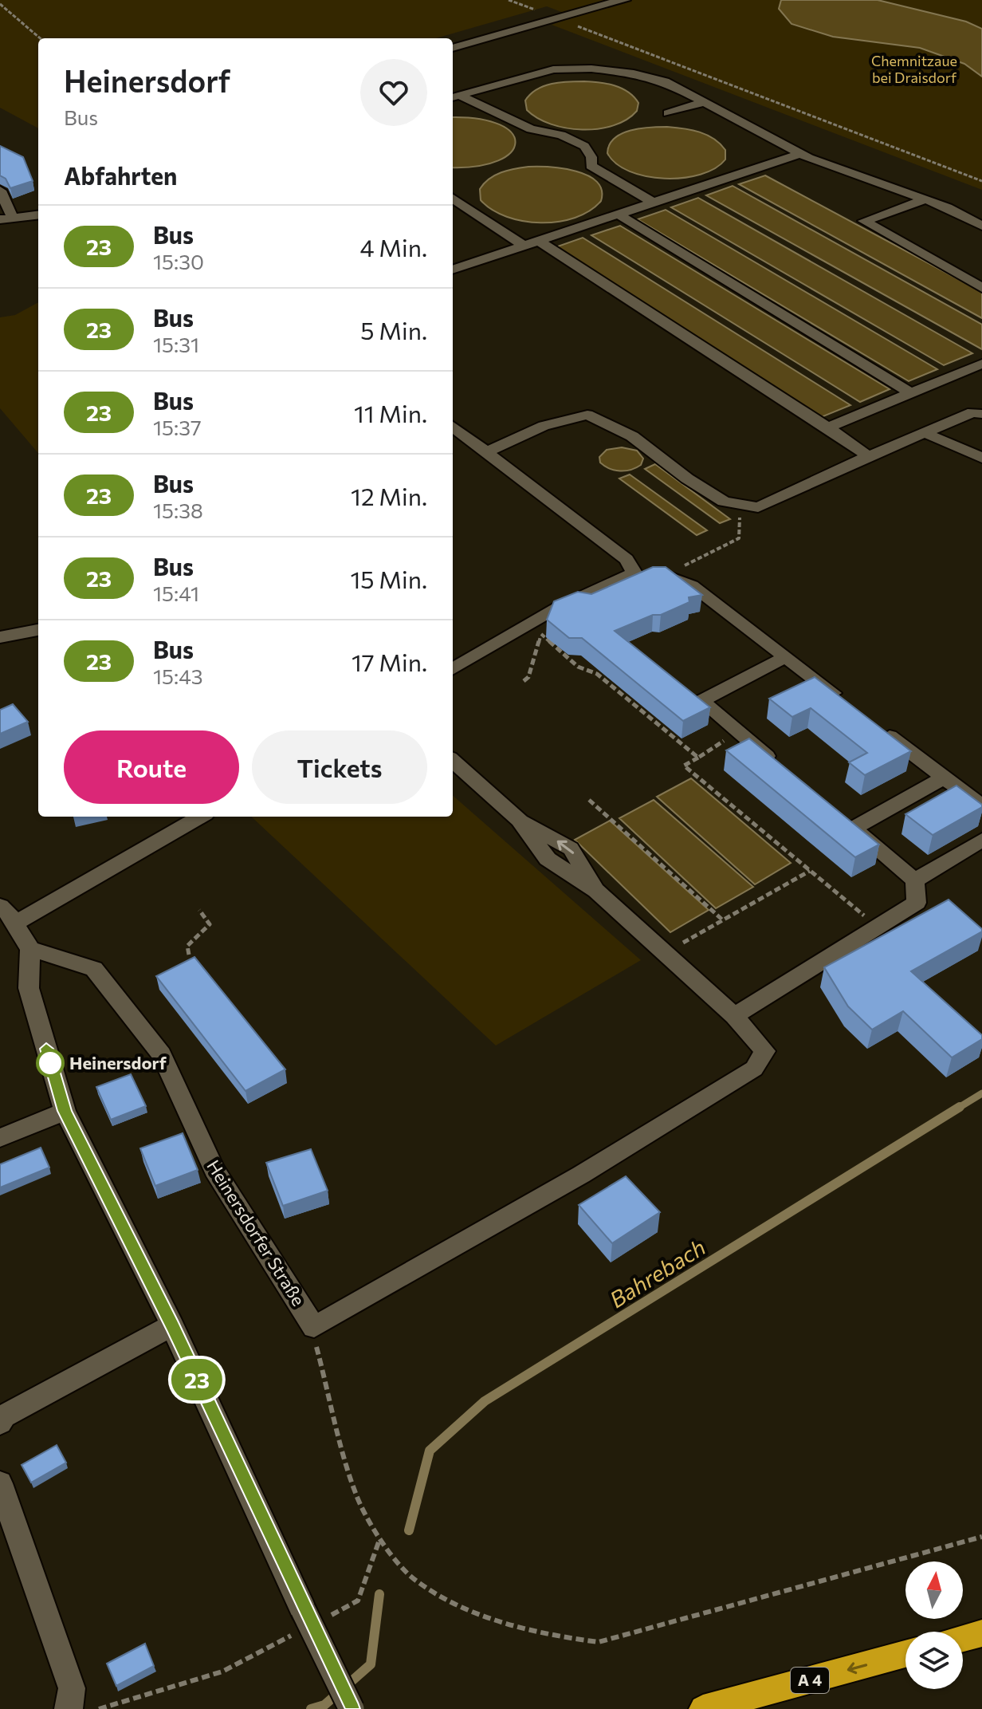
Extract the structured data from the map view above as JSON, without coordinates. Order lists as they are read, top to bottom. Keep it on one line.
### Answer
{"streets":{"highway":["A 4"],"street":["Heinersdorfer Straße"]},"water":["Bahrebach"],"parks":["Chemnitzaue bei Draisdorf"],"places":["Heinersdorf"],"lines":["bus line 23"],"north":"top","page":{"on_map":"23","heading":[["Heinersdorf","Bus"],"Abfahrten"],"list":[{"mark":"23","name":"Bus","note":"15:30","value":"4 Min."},{"mark":"23","name":"Bus","note":"15:31","value":"5 Min."},{"mark":"23","name":"Bus","note":"15:37","value":"11 Min."},{"mark":"23","name":"Bus","note":"15:38","value":"12 Min."},{"mark":"23","name":"Bus","note":"15:41","value":"15 Min."},{"mark":"23","name":"Bus","note":"15:43","value":"17 Min."}],"buttons":["Route","Tickets"]}}
